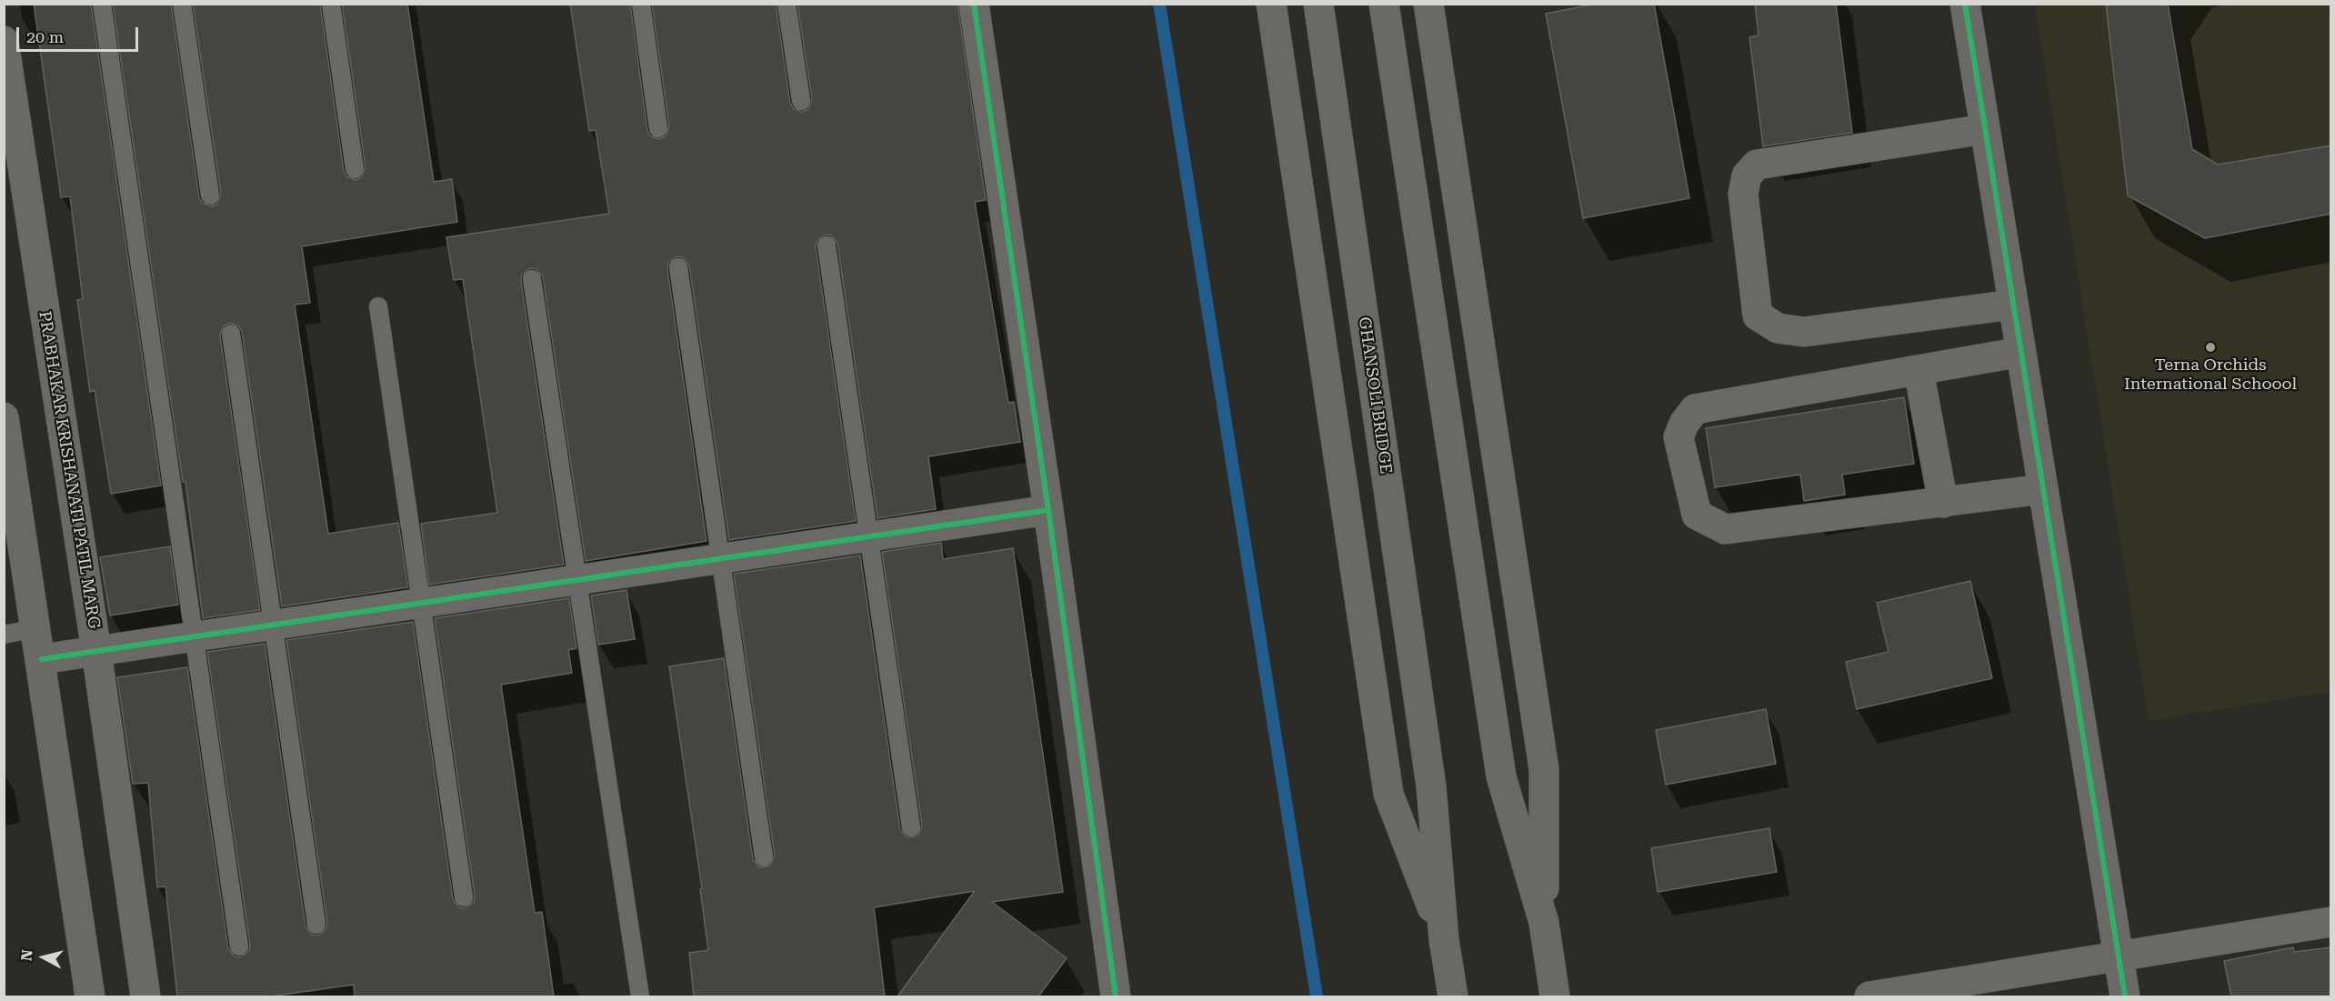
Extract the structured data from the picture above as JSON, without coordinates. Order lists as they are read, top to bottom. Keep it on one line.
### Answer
{"streets":{"street":["GHANSOLI BRIDGE","PRABHAKAR KRISHANATI PATIL MARG"]},"places":["Terna Orchids International Schoool"],"scale_bar":"20 m","north":"left"}
